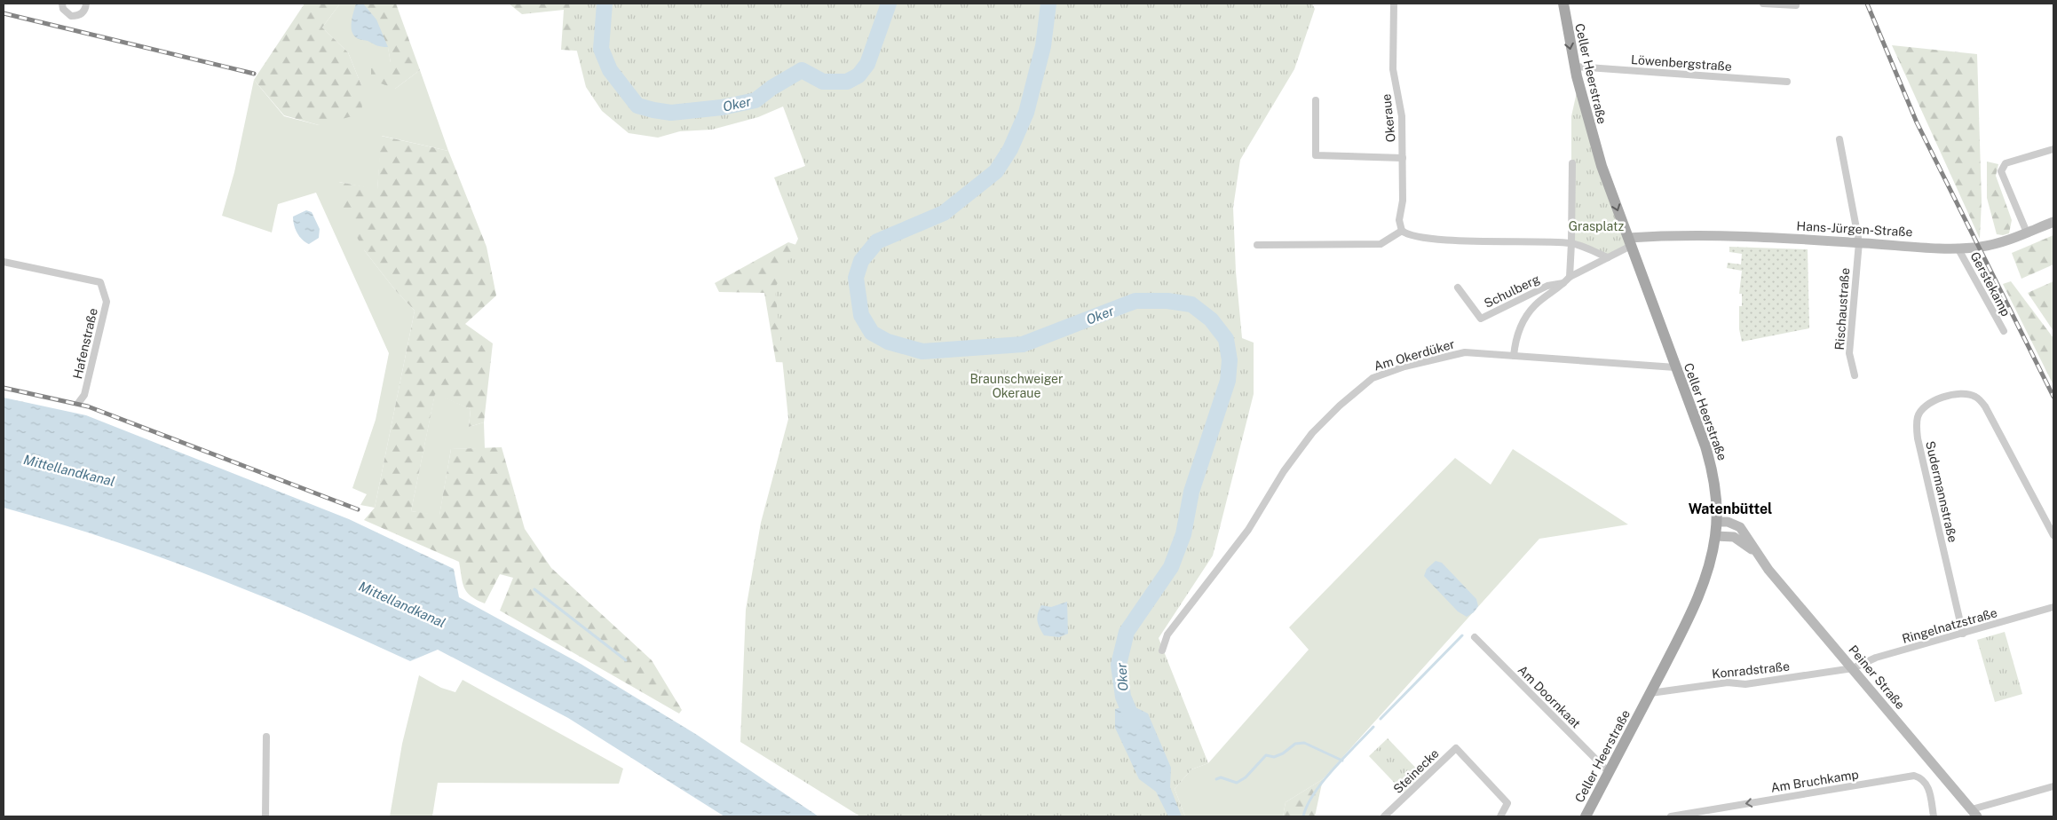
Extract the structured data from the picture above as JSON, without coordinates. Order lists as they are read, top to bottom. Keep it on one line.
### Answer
{"streets":{"main road":["Celler Heerstraße","Hans-Jürgen-Straße","Peiner Straße"],"street":["Löwenbergstraße","Okeraue","Gerstekamp","Schulberg","Rischaustraße","Hafenstraße","Am Okerdüker","Sudermannstraße","Ringelnatzstraße","Konradstraße","Am Doornkaat","Steinecke","Am Bruchkamp"]},"crossings":[["Löwenbergstraße","Celler Heerstraße"],["Celler Heerstraße","Hans-Jürgen-Straße"],["Celler Heerstraße","Am Okerdüker"],["Celler Heerstraße","Konradstraße"],["Celler Heerstraße","Peiner Straße"],["Celler Heerstraße","Am Doornkaat"],["Hans-Jürgen-Straße","Gerstekamp"],["Hans-Jürgen-Straße","Rischaustraße"],["Schulberg","Am Okerdüker"],["Sudermannstraße","Ringelnatzstraße"],["Ringelnatzstraße","Konradstraße"],["Ringelnatzstraße","Peiner Straße"],["Konradstraße","Peiner Straße"]],"one_way":["Am Bruchkamp"],"districts":["Watenbüttel"],"water":["Oker","Mittellandkanal"],"parks":["Grasplatz","Braunschweiger Okeraue"]}
